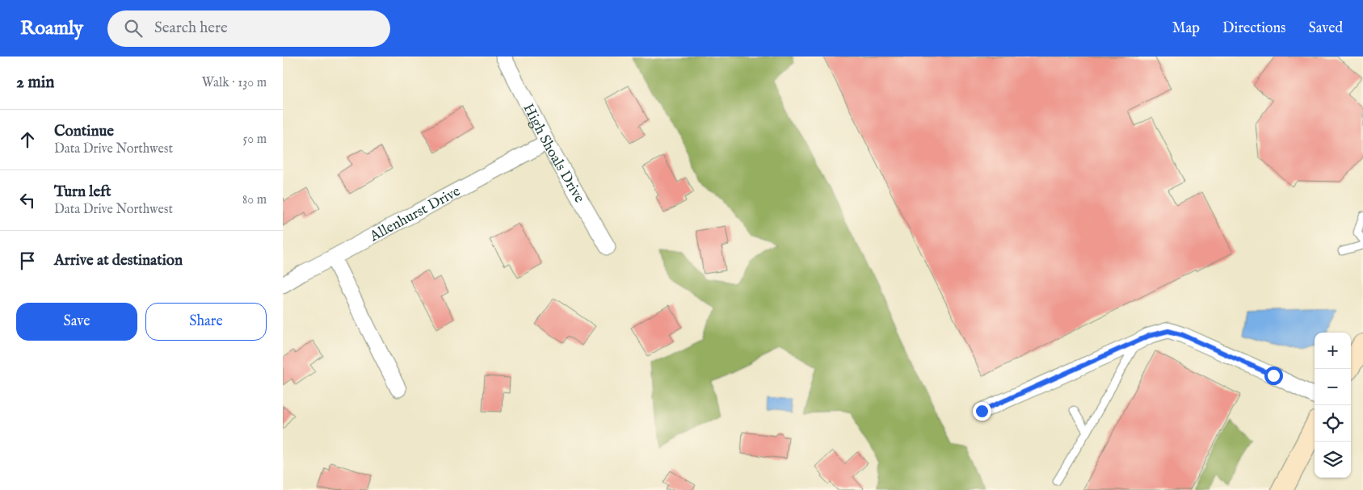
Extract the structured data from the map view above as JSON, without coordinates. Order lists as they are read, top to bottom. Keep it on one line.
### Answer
{"streets":{"street":["High Shoals Drive","Allenhurst Drive"]},"crossings":[["High Shoals Drive","Allenhurst Drive"]],"page":{"header":"Roamly","search":"Search here","nav":["Map","Directions","Saved"],"heading":["2 min","Walk · 130 m"],"list":[["Continue","Data Drive Northwest","50 m"],["Turn left","Data Drive Northwest","80 m"],"Arrive at destination"],"buttons":["Save","Share"],"map_buttons":["+","−"]}}
